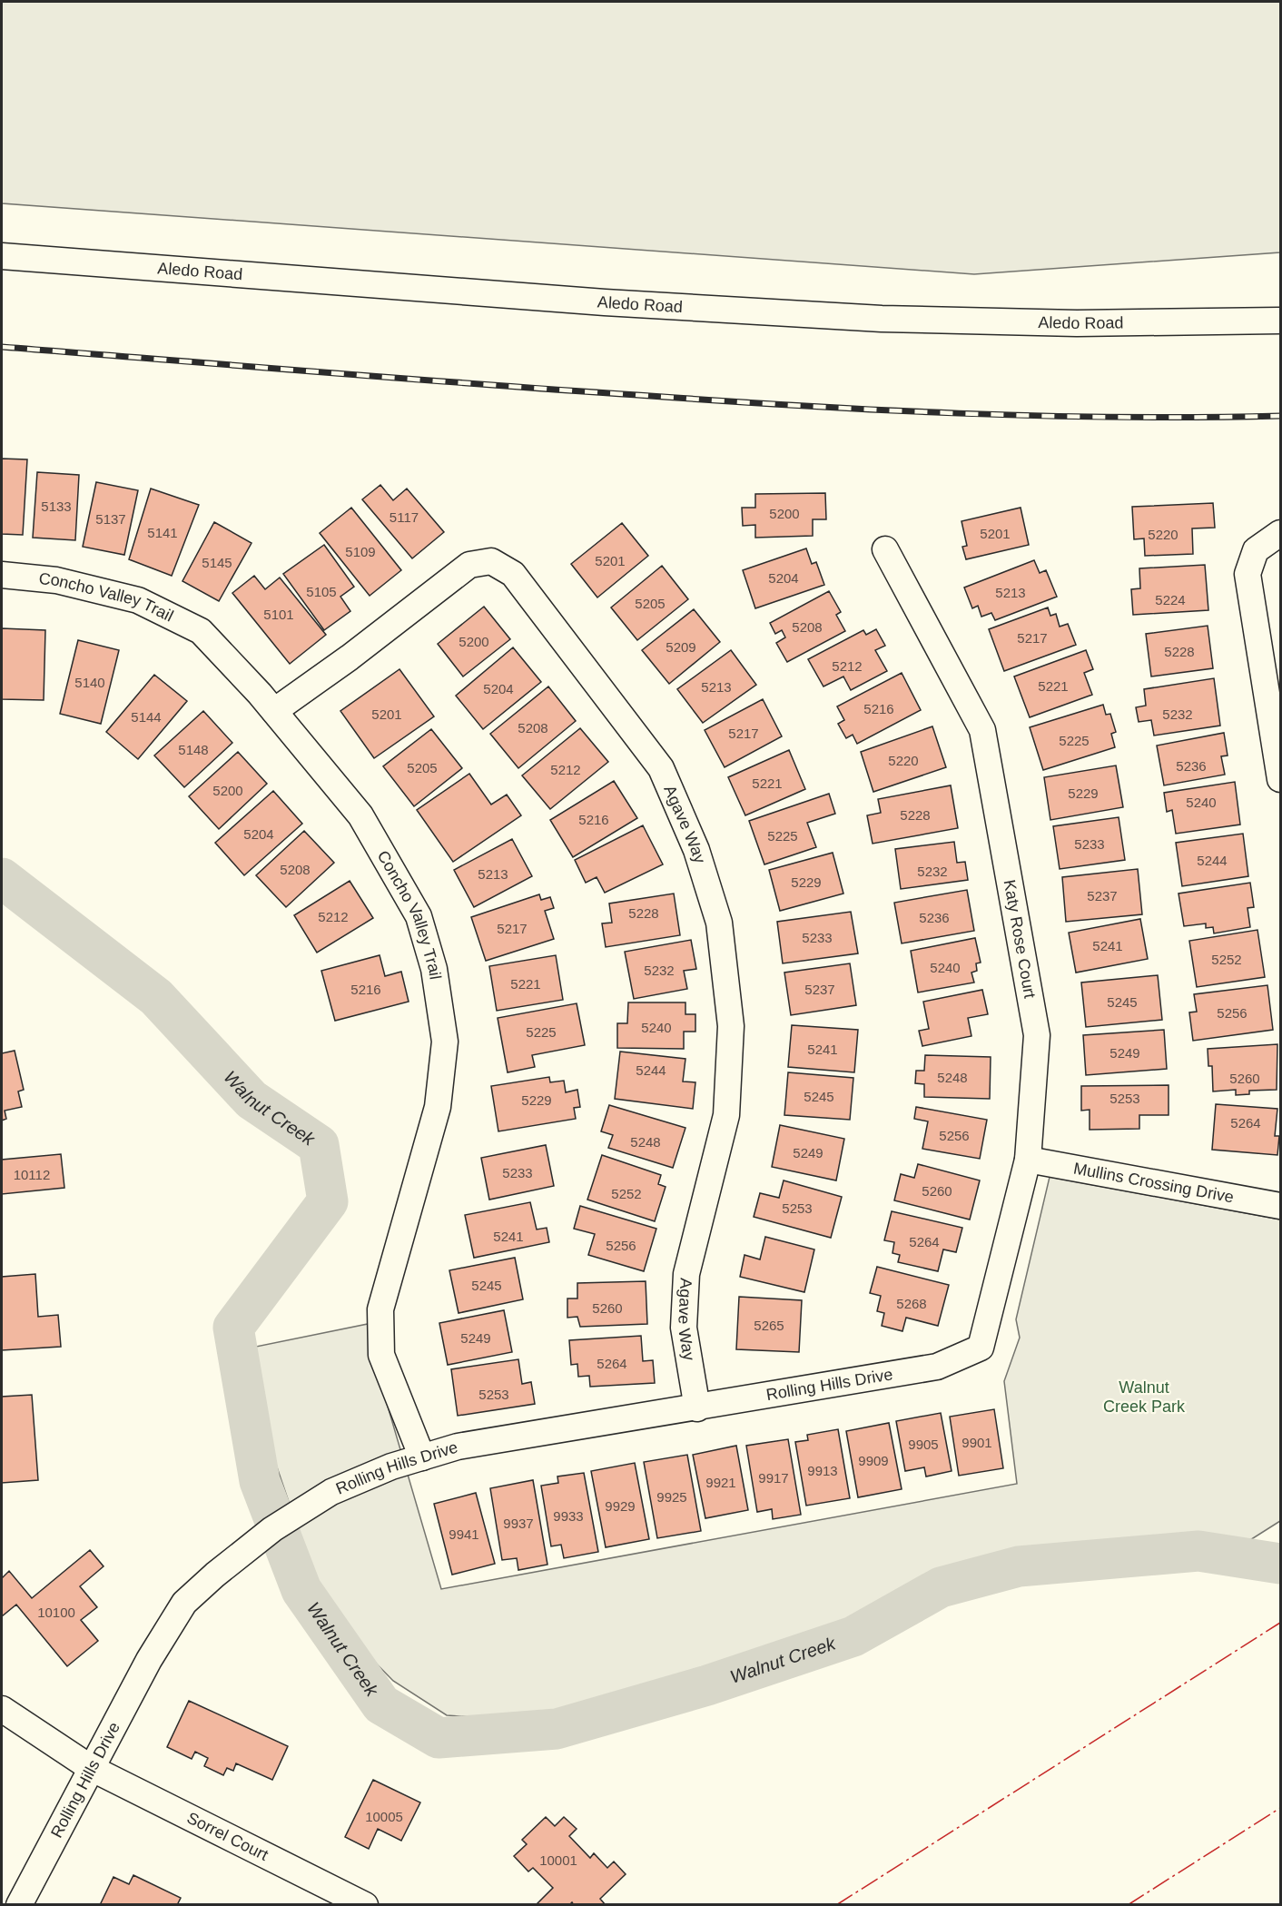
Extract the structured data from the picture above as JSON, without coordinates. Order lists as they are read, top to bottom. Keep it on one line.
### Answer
{"streets":{"street":["Aledo Road","Concho Valley Trail","Agave Way","Katy Rose Court","Mullins Crossing Drive","Rolling Hills Drive","Sorrel Court"]},"crossings":[["Concho Valley Trail","Agave Way"],["Concho Valley Trail","Rolling Hills Drive"],["Agave Way","Rolling Hills Drive"],["Katy Rose Court","Mullins Crossing Drive"],["Katy Rose Court","Rolling Hills Drive"],["Rolling Hills Drive","Sorrel Court"]],"water":["Walnut Creek"],"parks":["Walnut Creek Park"],"house_numbers":["5133","5200","5117","5137","5141","5201","5220","5109","5201","5145","5204","5105","5213","5224","5205","5101","5208","5217","5200","5209","5228","5212","5140","5221","5213","5204","5216","5201","5232","5144","5208","5217","5225","5148","5220","5236","5205","5212","5221","5200","5229","5240","5228","5216","5204","5225","5233","5244","5208","5232","5213","5229","5237","5228","5212","5236","5217","5233","5241","5252","5240","5232","5221","5216","5237","5245","5256","5240","5225","5241","5249","5244","5248","5260","5245","5253","5229","5264","5256","5248","5249","5233","10112","5260","5252","5253","5241","5264","5256","5245","5268","5260","5265","5249","5264","5253","9901","9905","9909","9913","9917","9921","9925","9929","9933","9937","9941","10100","10005","10001"]}
